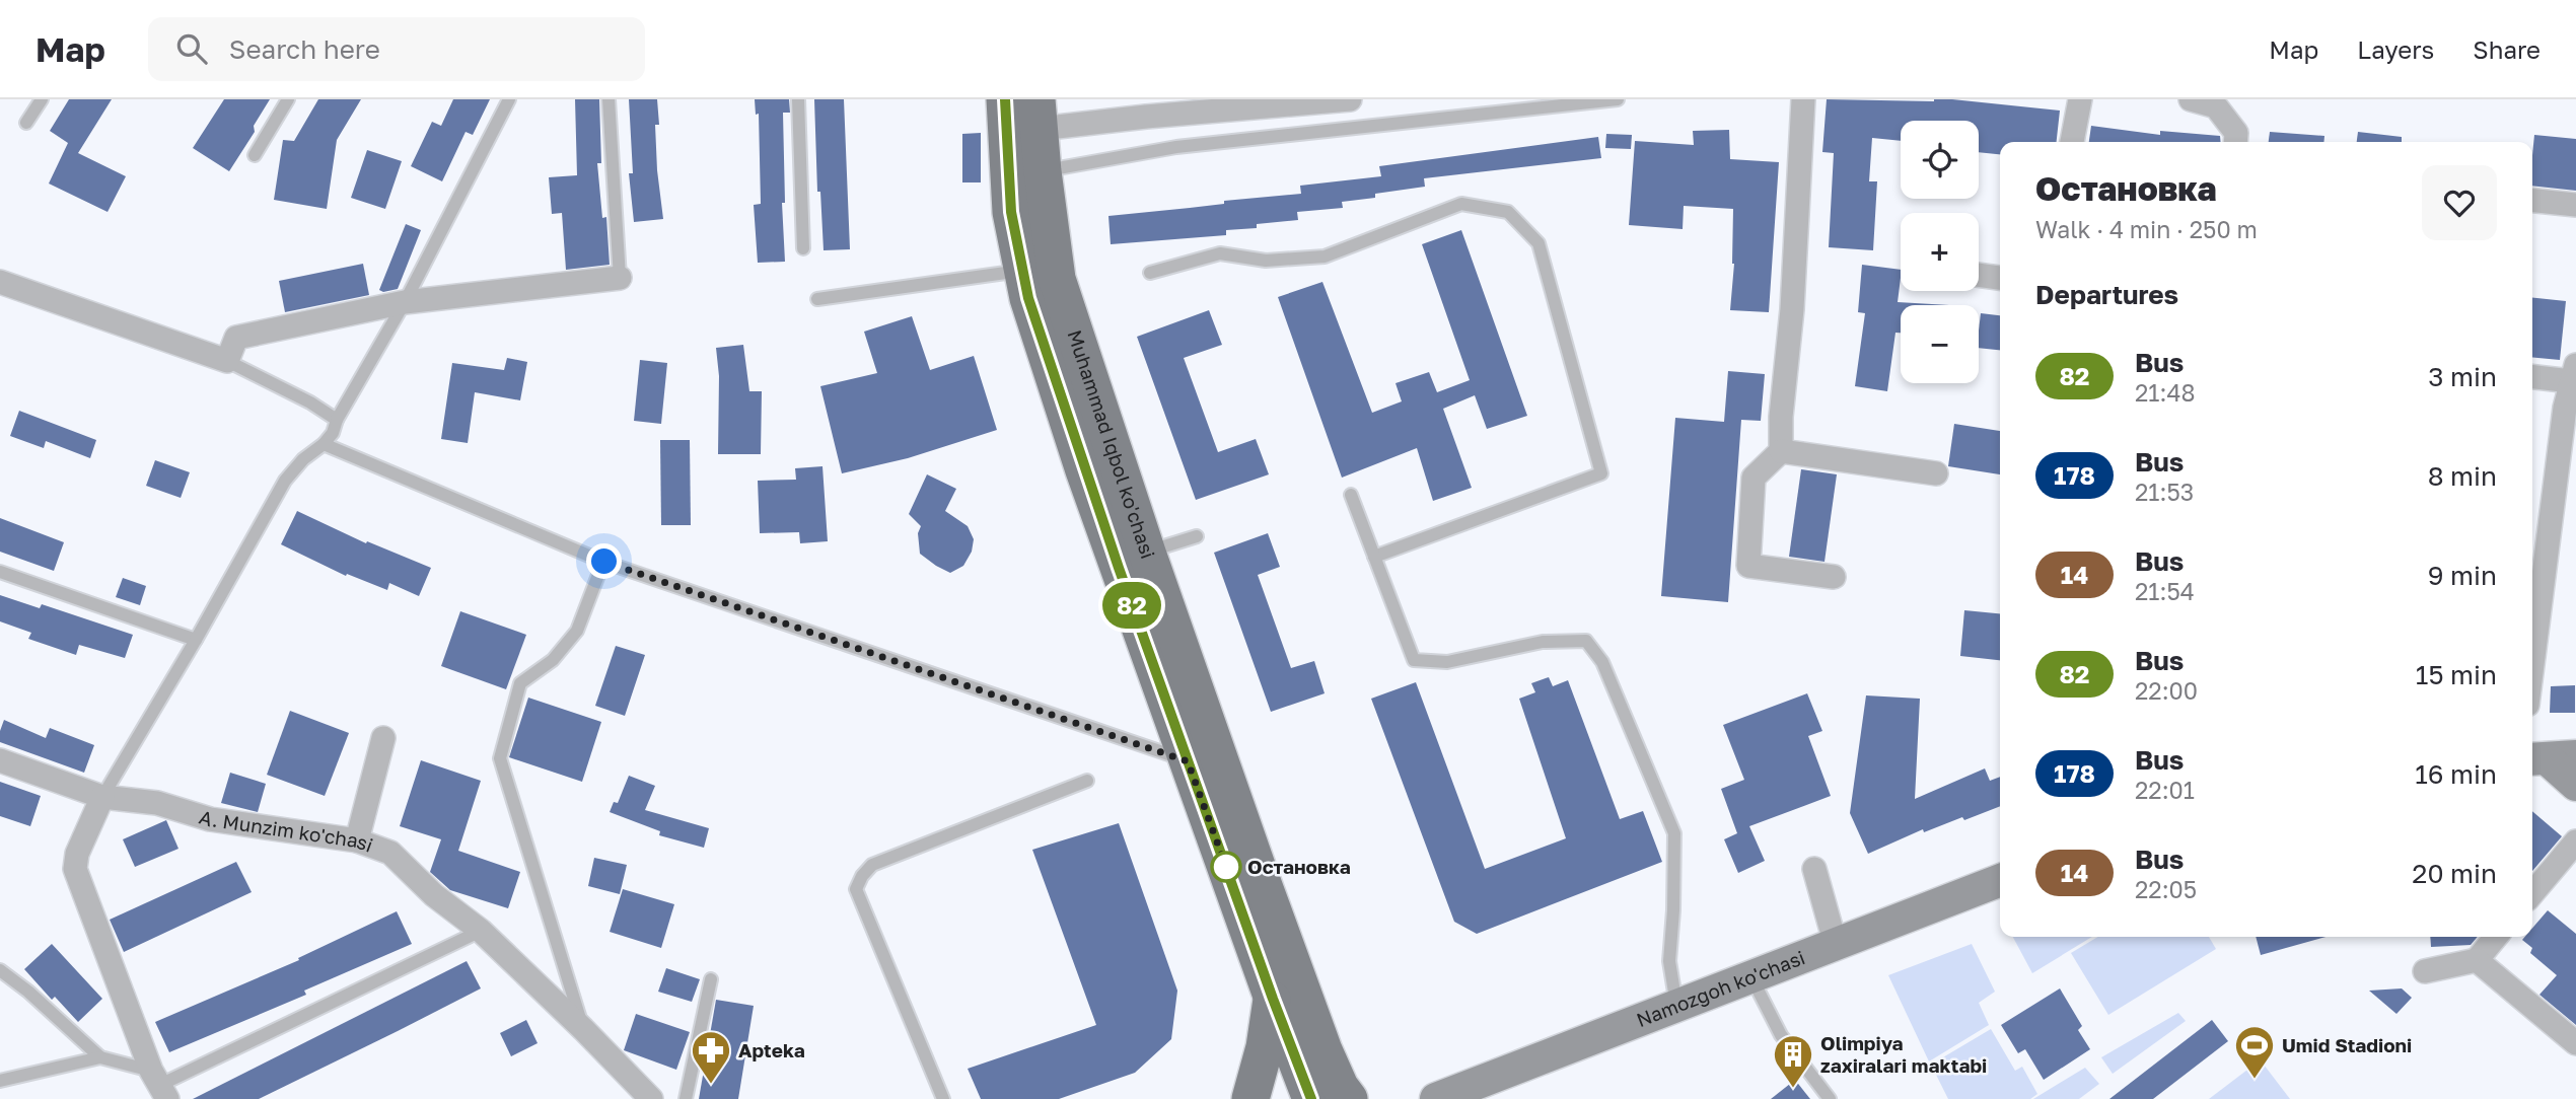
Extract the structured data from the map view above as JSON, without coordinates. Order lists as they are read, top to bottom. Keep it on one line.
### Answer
{"streets":{"main road":["Muhammad Iqbol ko'chasi"],"street":["A. Munzim ko'chasi","Namozgoh ko'chasi"]},"places":{"other":["Остановка"],"sports":["Umid Stadioni"],"pharmacy":["Apteka"],"building":["Olimpiya zaxiralari maktabi"]},"lines":["bus line 82"],"page":{"header":"Map","search":"Search here","nav":["Map","Layers","Share"],"on_map":"82","map_buttons":["+","−"],"heading":[["Остановка","Walk · 4 min · 250 m"],"Departures"],"list":[{"mark":"82","name":"Bus","note":"21:48","value":"3 min"},{"mark":"178","name":"Bus","note":"21:53","value":"8 min"},{"mark":"14","name":"Bus","note":"21:54","value":"9 min"},{"mark":"82","name":"Bus","note":"22:00","value":"15 min"},{"mark":"178","name":"Bus","note":"22:01","value":"16 min"},{"mark":"14","name":"Bus","note":"22:05","value":"20 min"}]}}
